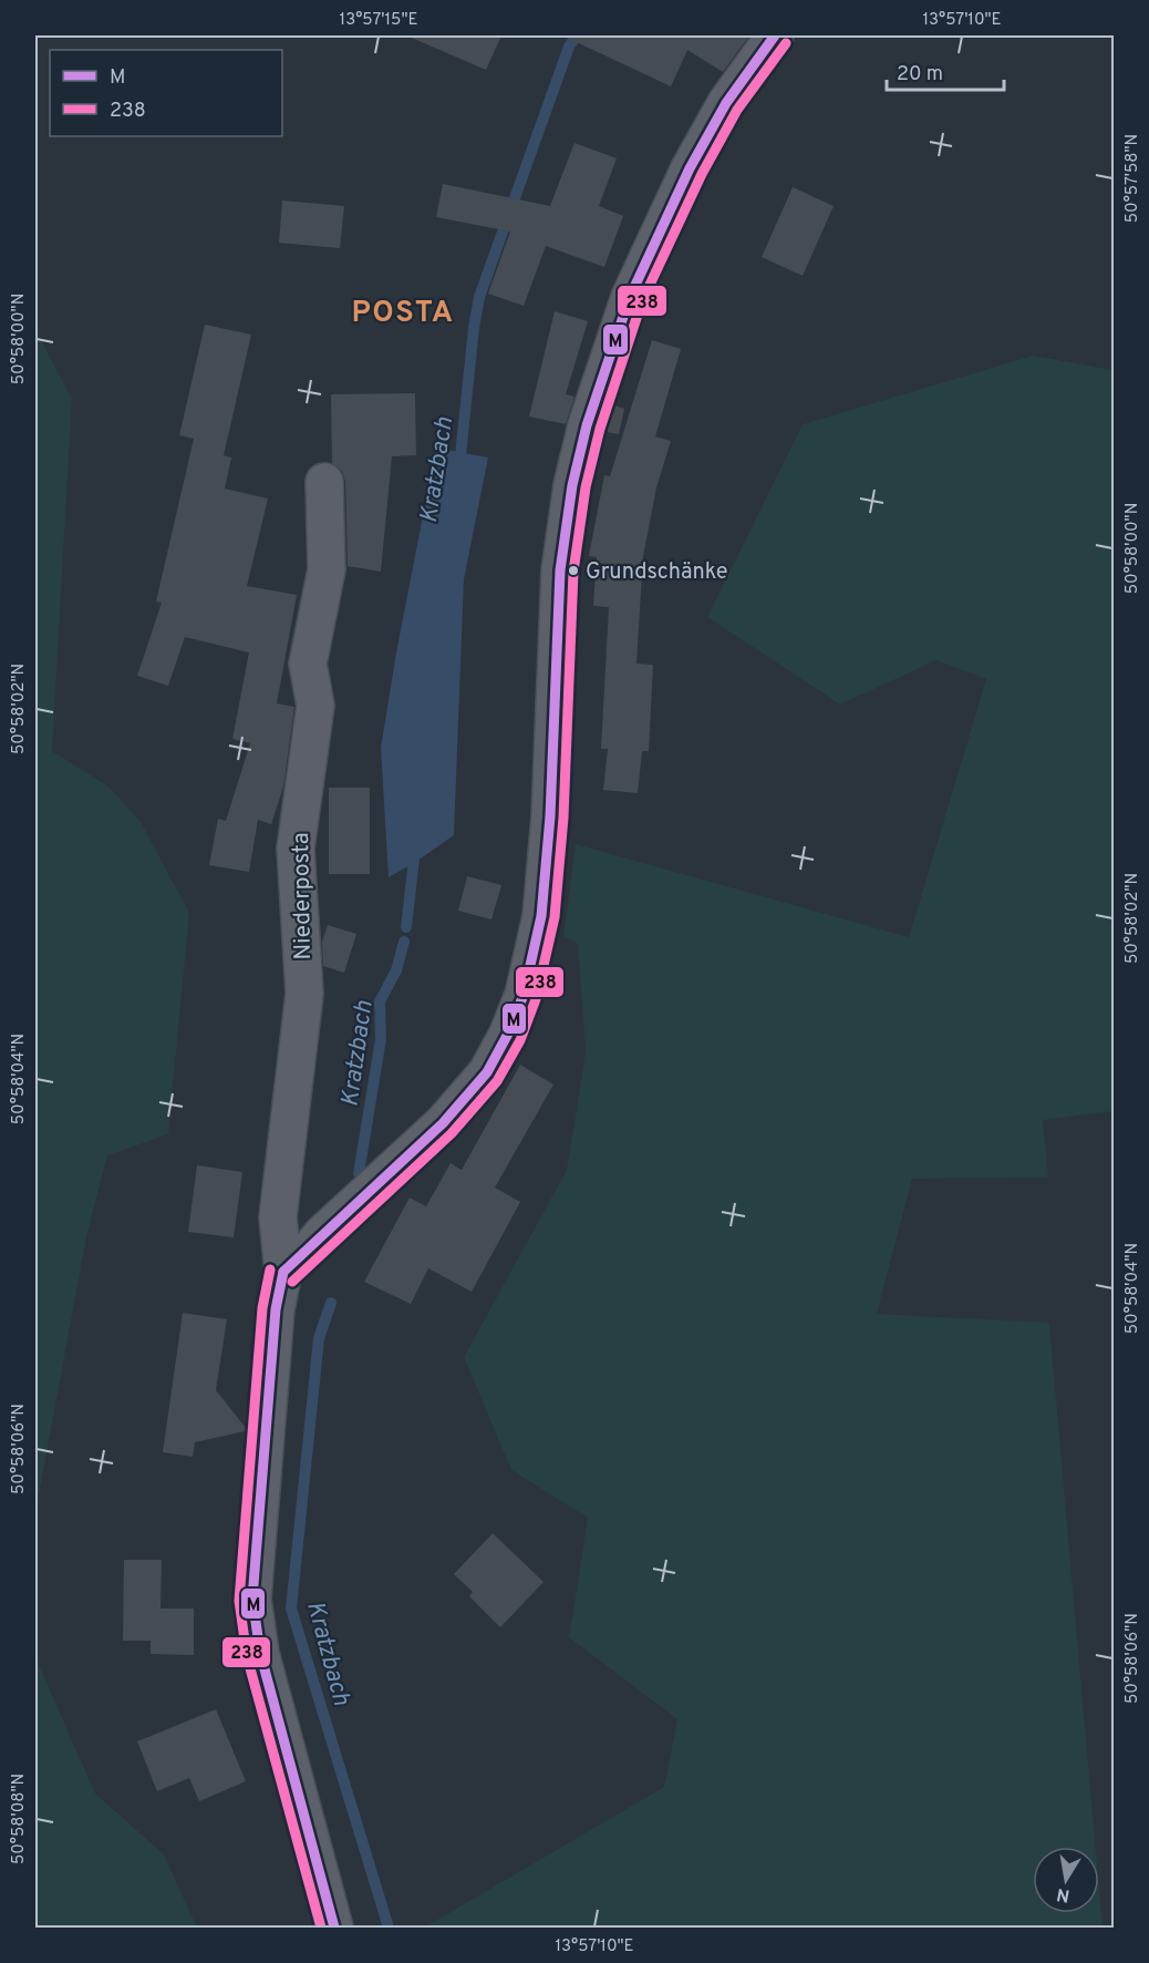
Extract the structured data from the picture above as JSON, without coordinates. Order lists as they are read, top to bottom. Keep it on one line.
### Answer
{"streets":{"street":["Niederposta"]},"districts":["POSTA"],"water":["Kratzbach"],"places":["Grundschänke"],"lines":["transit line M","transit line 238"],"legend":["M","238"],"scale_bar":"20 m","north":"bottom","coordinates":["13°57'15\"E","13°57'10\"E","50°57'58\"N","50°58'00\"N","50°58'02\"N","50°58'04\"N","50°58'06\"N","50°58'08\"N"]}
